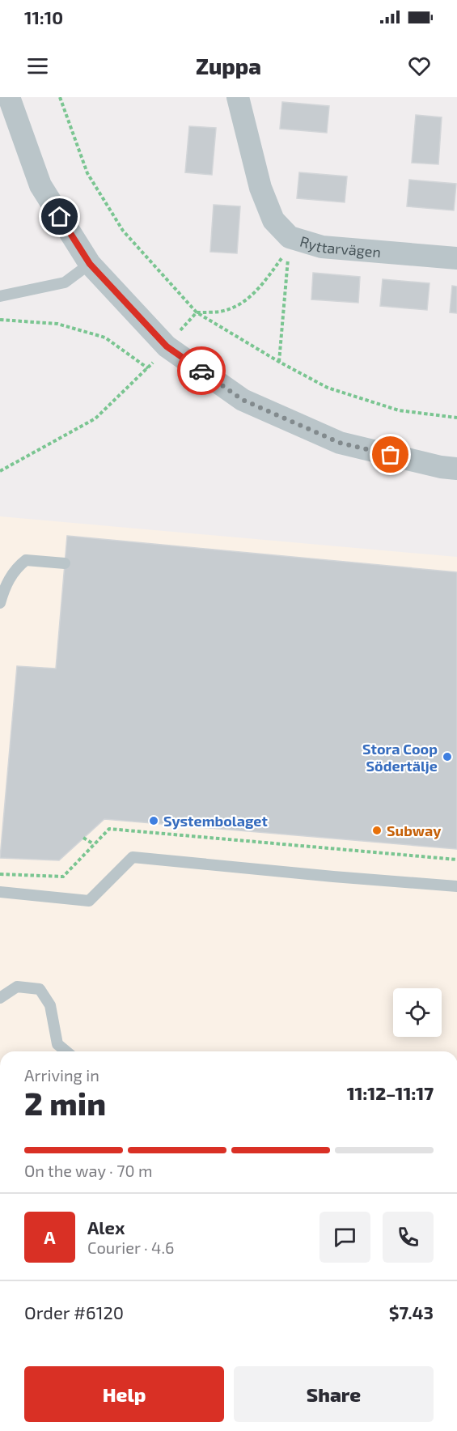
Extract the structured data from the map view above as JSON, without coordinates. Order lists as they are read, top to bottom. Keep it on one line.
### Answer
{"streets":{"street":["Ryttarvägen"]},"places":["Stora Coop Södertälje","Systembolaget","Subway"],"page":{"status":"11:10","header":"Zuppa","heading":["2 min","Arriving in","11:12–11:17"],"panel":["Alex","Courier · 4.6","Order #6120","$7.43"],"bar":"On the way · 70 m","round":"A","buttons":["Help","Share"]}}
